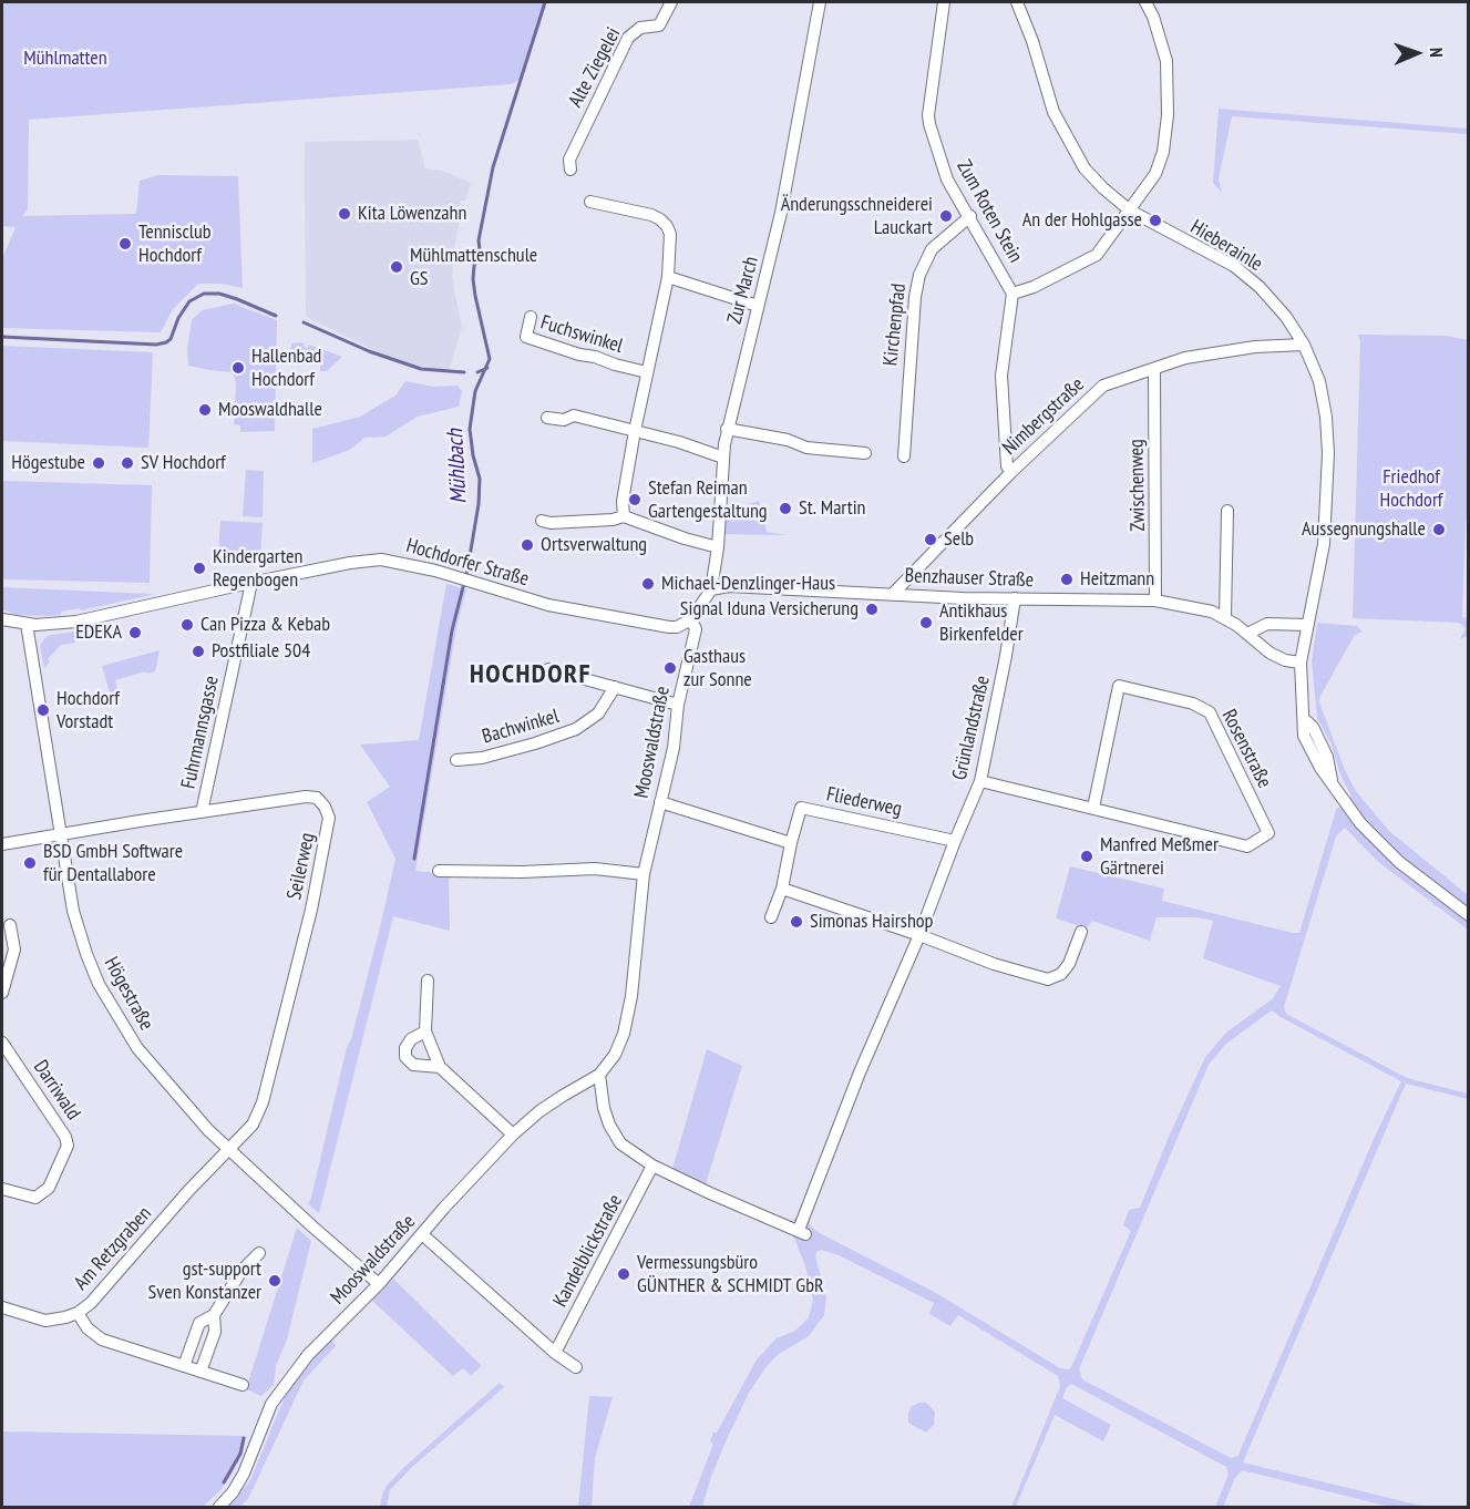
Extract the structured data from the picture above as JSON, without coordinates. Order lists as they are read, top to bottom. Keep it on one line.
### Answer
{"streets":{"street":["Alte Ziegelei","Zum Roten Stein","Hieberainle","Zur March","Kirchenpfad","Fuchswinkel","Nimbergstraße","Zwischenweg","Hochdorfer Straße","Benzhauser Straße","Bachwinkel","Grünlandstraße","Fuhrmannsgasse","Mooswaldstraße","Rosenstraße","Fliederweg","Seilerweg","Högestraße","Darriwald","Am Retzgraben","Kandelblickstraße"]},"crossings":[["Zum Roten Stein","Hieberainle"],["Zum Roten Stein","Kirchenpfad"],["Hieberainle","Nimbergstraße"],["Hieberainle","Benzhauser Straße"],["Zur March","Benzhauser Straße"],["Nimbergstraße","Zwischenweg"],["Nimbergstraße","Benzhauser Straße"],["Zwischenweg","Benzhauser Straße"],["Hochdorfer Straße","Fuhrmannsgasse"],["Hochdorfer Straße","Mooswaldstraße"],["Hochdorfer Straße","Högestraße"],["Benzhauser Straße","Grünlandstraße"],["Grünlandstraße","Rosenstraße"],["Grünlandstraße","Fliederweg"],["Grünlandstraße","Kandelblickstraße"],["Fuhrmannsgasse","Seilerweg"],["Mooswaldstraße","Högestraße"],["Seilerweg","Högestraße"],["Seilerweg","Am Retzgraben"],["Högestraße","Am Retzgraben"]],"districts":["HOCHDORF"],"water":["Mühlbach"],"parks":["Mühlmatten","Friedhof Hochdorf"],"places":["Kita Löwenzahn","Änderungsschneiderei Lauckart","An der Hohlgasse","Tennisclub Hochdorf","Mühlmattenschule GS","Hallenbad Hochdorf","Mooswaldhalle","Högestube","SV Hochdorf","Stefan Reiman Gartengestaltung","St. Martin","Aussegnungshalle","Selb","Ortsverwaltung","Kindergarten Regenbogen","Heitzmann","Michael-Denzlinger-Haus","Signal Iduna Versicherung","Antikhaus Birkenfelder","Can Pizza & Kebab","EDEKA","Postfiliale 504","Gasthaus zur Sonne","Hochdorf Vorstadt","Manfred Meßmer Gärtnerei","BSD GmbH Software für Dentallabore","Simonas Hairshop","Vermessungsbüro GÜNTHER & SCHMIDT GbR","gst-support Sven Konstanzer"],"north":"right"}
